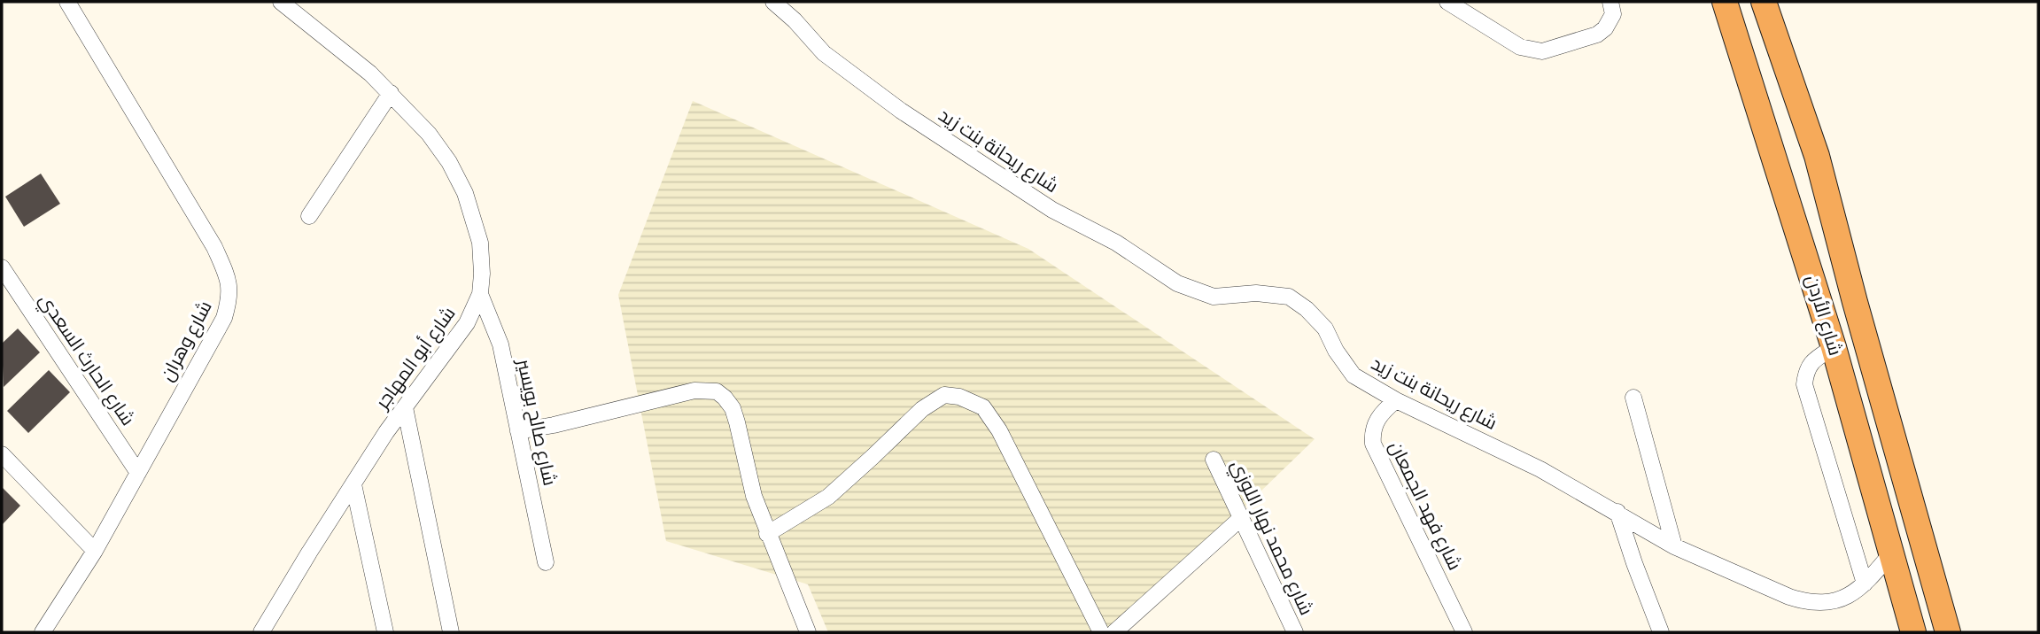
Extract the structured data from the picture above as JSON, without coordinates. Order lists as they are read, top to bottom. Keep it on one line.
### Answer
{"streets":{"highway":["شارع الأردن"],"street":["شارع ريحانة بنت زيد","شارع وهران","شارع أبو المهاجر","شارع الحارث السعدي","شارع صالح بويسير","شارع فهد الجمعان","شارع محمد نهار اللوزي"]},"crossings":[["شارع ريحانة بنت زيد","شارع الأردن"],["شارع ريحانة بنت زيد","شارع فهد الجمعان"],["شارع وهران","شارع الحارث السعدي"],["شارع أبو المهاجر","شارع صالح بويسير"]]}
